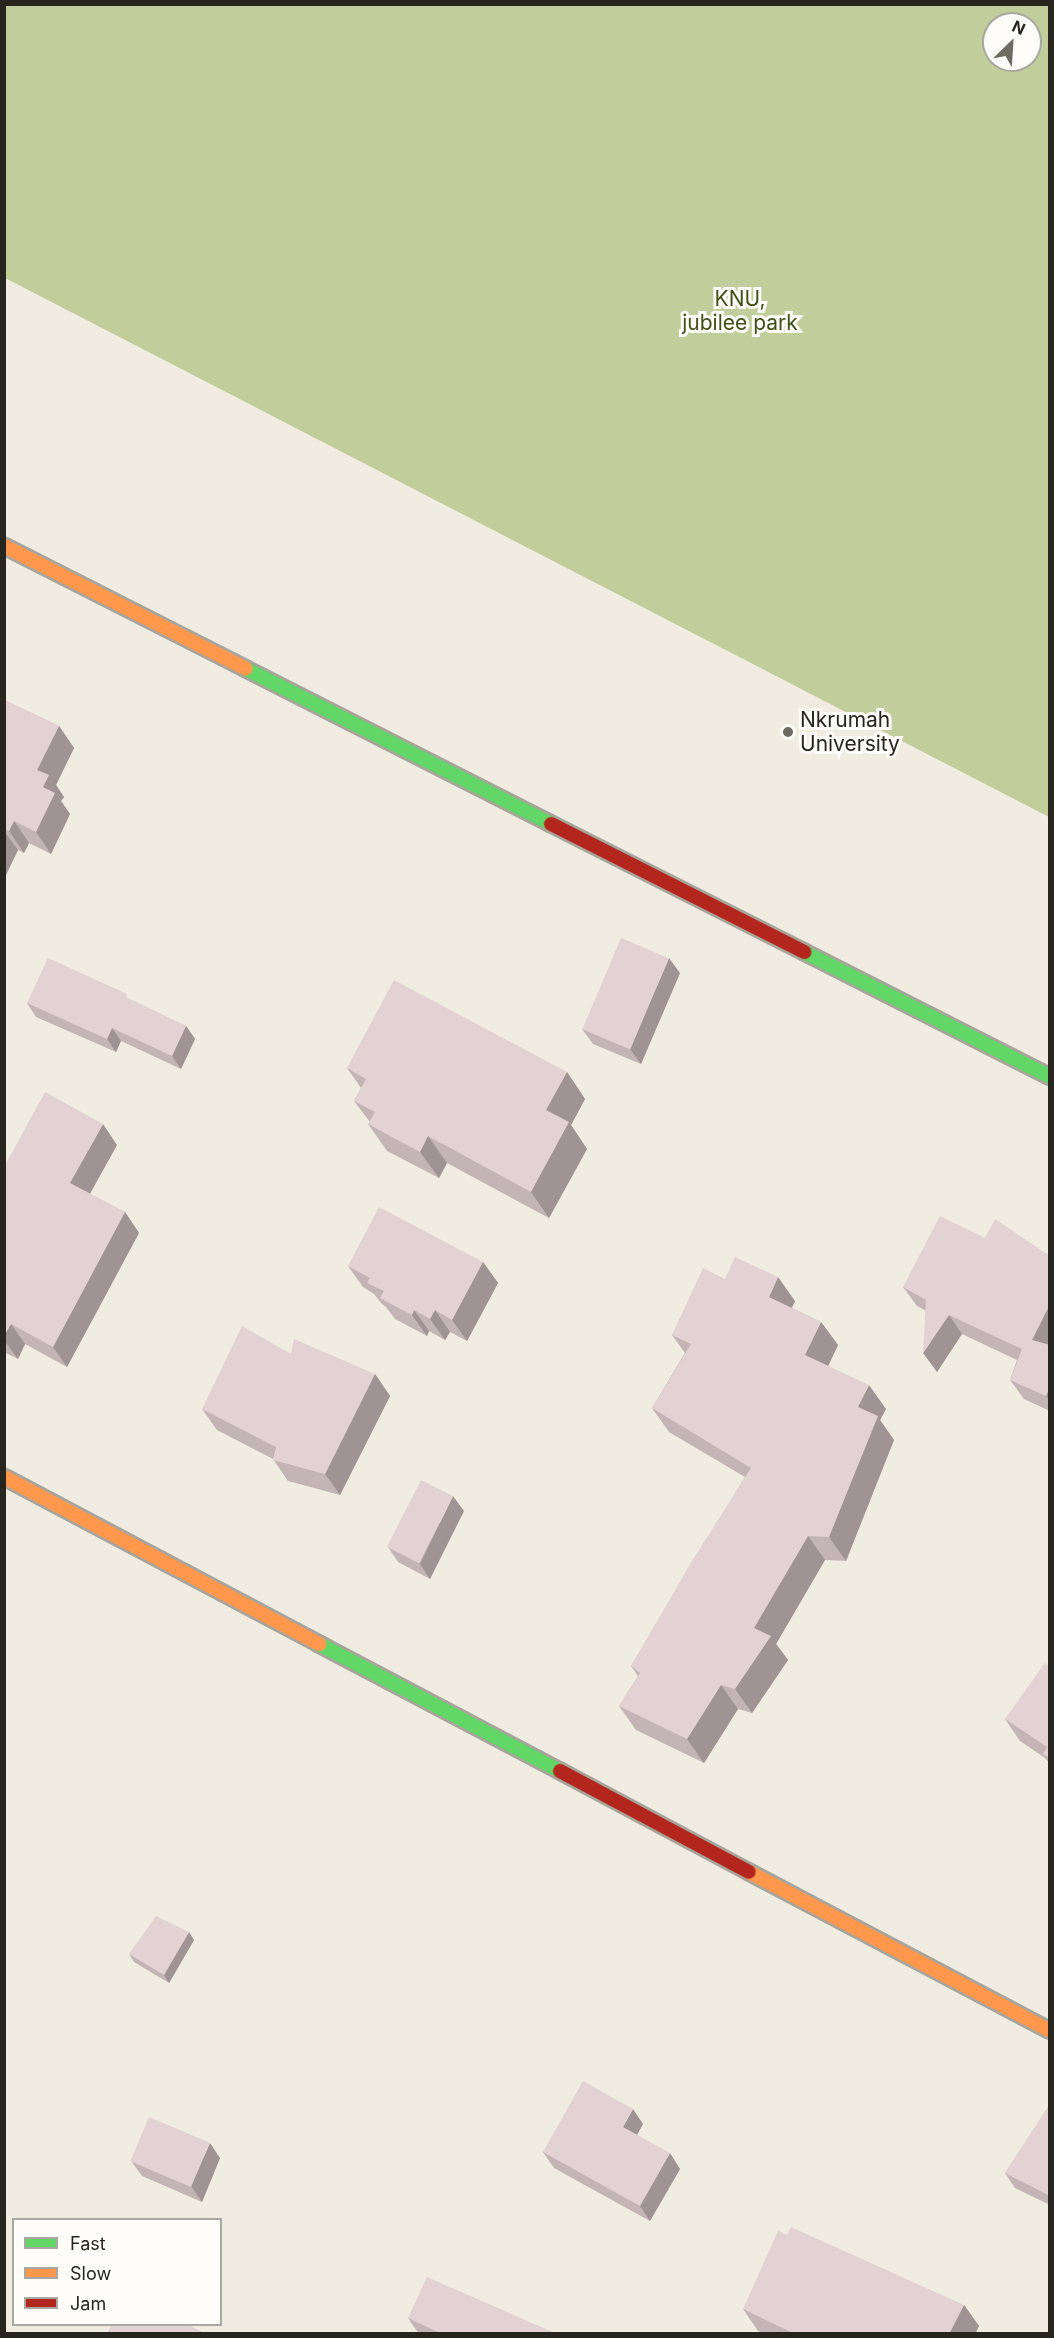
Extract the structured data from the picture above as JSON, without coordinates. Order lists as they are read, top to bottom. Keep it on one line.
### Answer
{"parks":["KNU, jubilee park"],"places":["Nkrumah University"],"legend":["Fast","Slow","Jam"],"north":"top right"}
